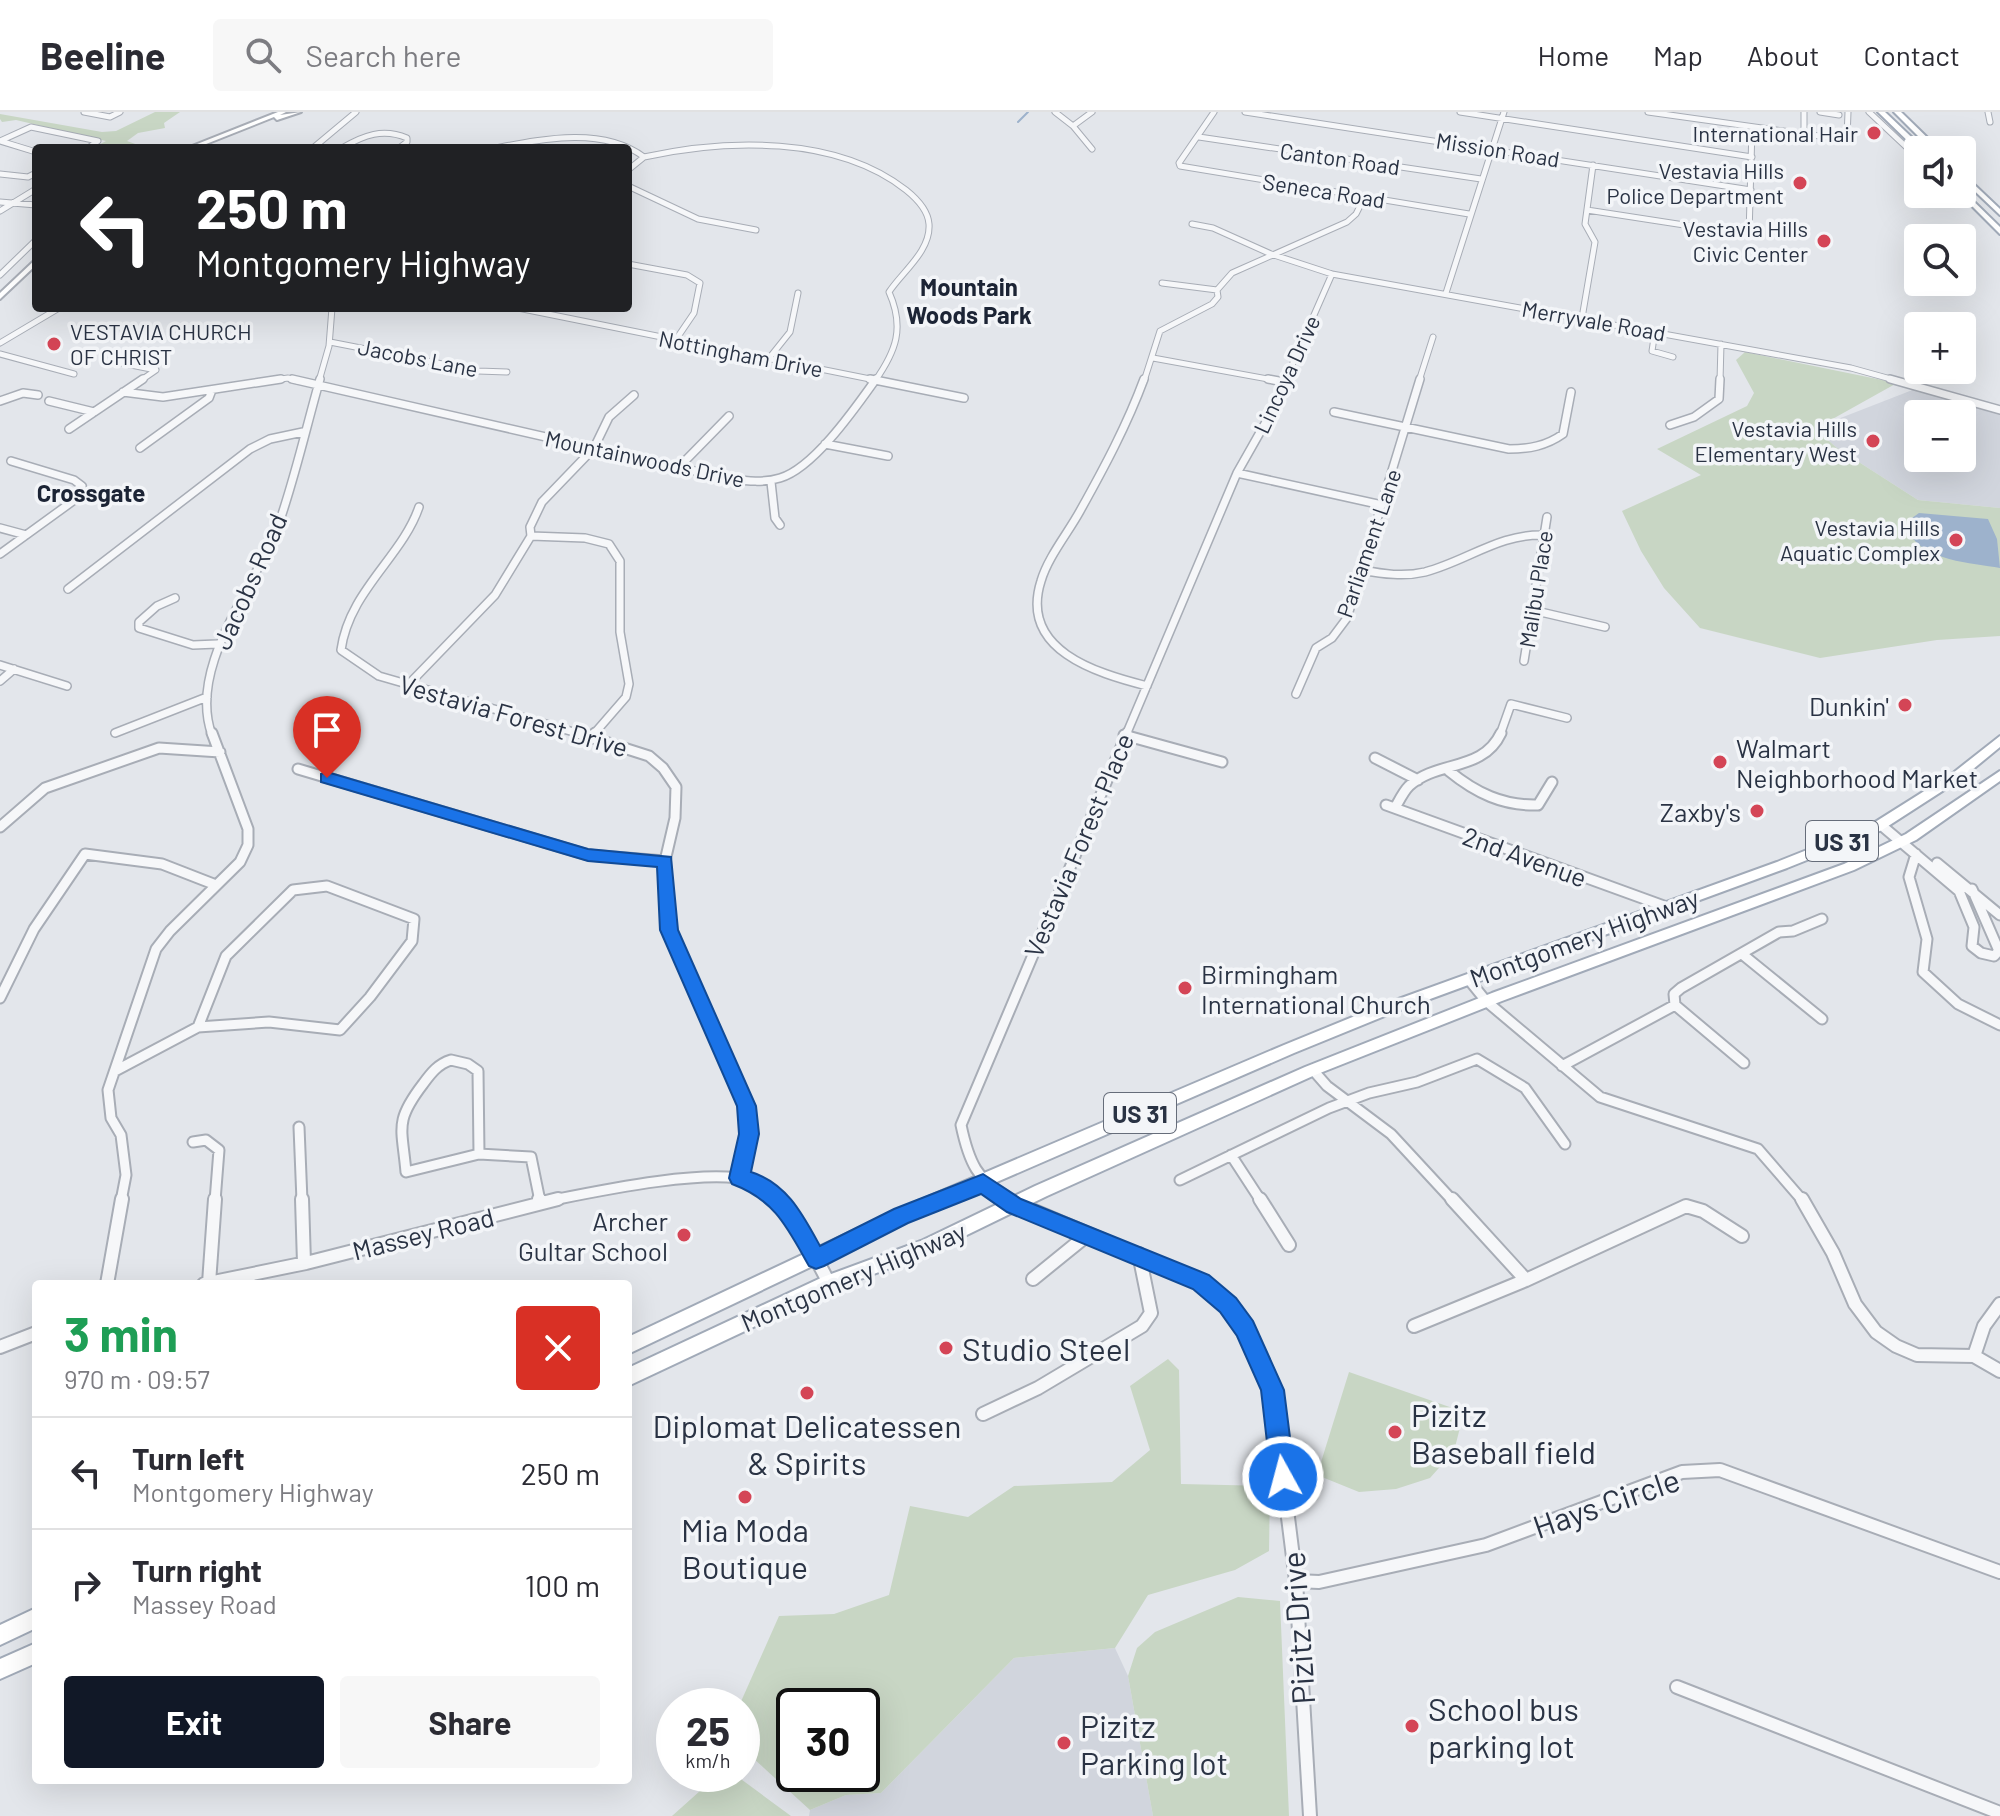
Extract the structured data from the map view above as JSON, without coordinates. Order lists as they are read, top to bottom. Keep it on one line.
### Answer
{"streets":{"main road":["US 31","Montgomery Highway"],"street":["Mission Road","Canton Road","Seneca Road","Merryvale Road","Nottingham Drive","Jacobs Lane","Lincoya Drive","Mountainwoods Drive","Parliament Lane","Jacobs Road","Malibu Place","Vestavia Forest Drive","Vestavia Forest Place","2nd Avenue","Massey Road","Hays Circle","Pizitz Drive"]},"crossings":[["Canton Road","Seneca Road"],["Merryvale Road","Lincoya Drive"],["Nottingham Drive","Mountainwoods Drive"],["Jacobs Lane","Jacobs Road"],["Lincoya Drive","Vestavia Forest Place"],["Mountainwoods Drive","Jacobs Road"],["Vestavia Forest Drive","Massey Road"],["Vestavia Forest Place","Montgomery Highway"],["Vestavia Forest Place","Pizitz Drive"],["2nd Avenue","Montgomery Highway"],["Montgomery Highway","Pizitz Drive"],["Hays Circle","Pizitz Drive"]],"districts":["Mountain Woods Park","Crossgate"],"places":["International Hair","Vestavia Hills Police Department","Vestavia Hills Civic Center","VESTAVIA CHURCH OF CHRIST","Vestavia Hills Elementary West","Vestavia Hills Aquatic Complex","Dunkin'","Walmart Neighborhood Market","Zaxby's","Birmingham International Church","Archer Gultar School","Studio Steel","Diplomat Delicatessen & Spirits","Pizitz Baseball field","Mia Moda Boutique","School bus parking lot","Pizitz Parking lot"],"page":{"header":"Beeline","search":"Search here","nav":["Home","Map","About","Contact"],"map_buttons":["+","−"],"turn":["250 m","Montgomery Highway"],"heading":["3 min","970 m · 09:57"],"list":[{"name":"Turn left","note":"Montgomery Highway","value":"250 m"},{"name":"Turn right","note":"Massey Road","value":"100 m"}],"buttons":["Exit","Share"],"speed":"25 km/h","limit":"30"}}
